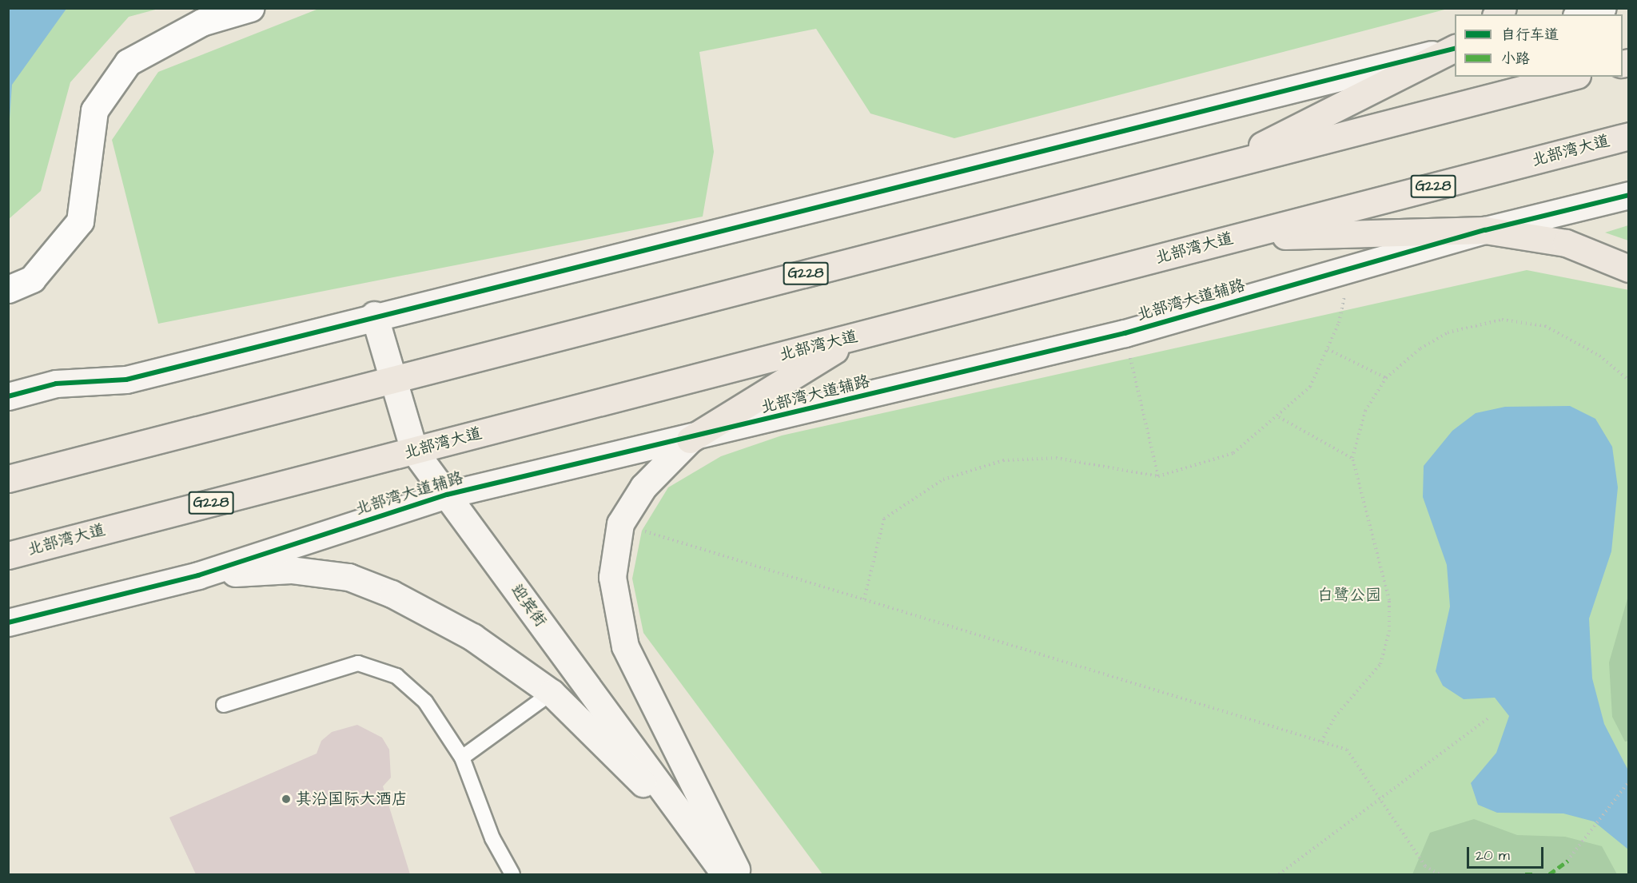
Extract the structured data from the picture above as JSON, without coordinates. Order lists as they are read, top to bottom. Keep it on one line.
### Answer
{"streets":{"highway":["北部湾大道","G228"],"main road":["北部湾大道辅路","迎宾街"]},"crossings":[["北部湾大道","迎宾街"],["G228","迎宾街"],["北部湾大道辅路","迎宾街"]],"parks":["白鹭公园"],"places":["其沿国际大酒店"],"legend":["自行车道","小路"],"scale_bar":"20 m"}
